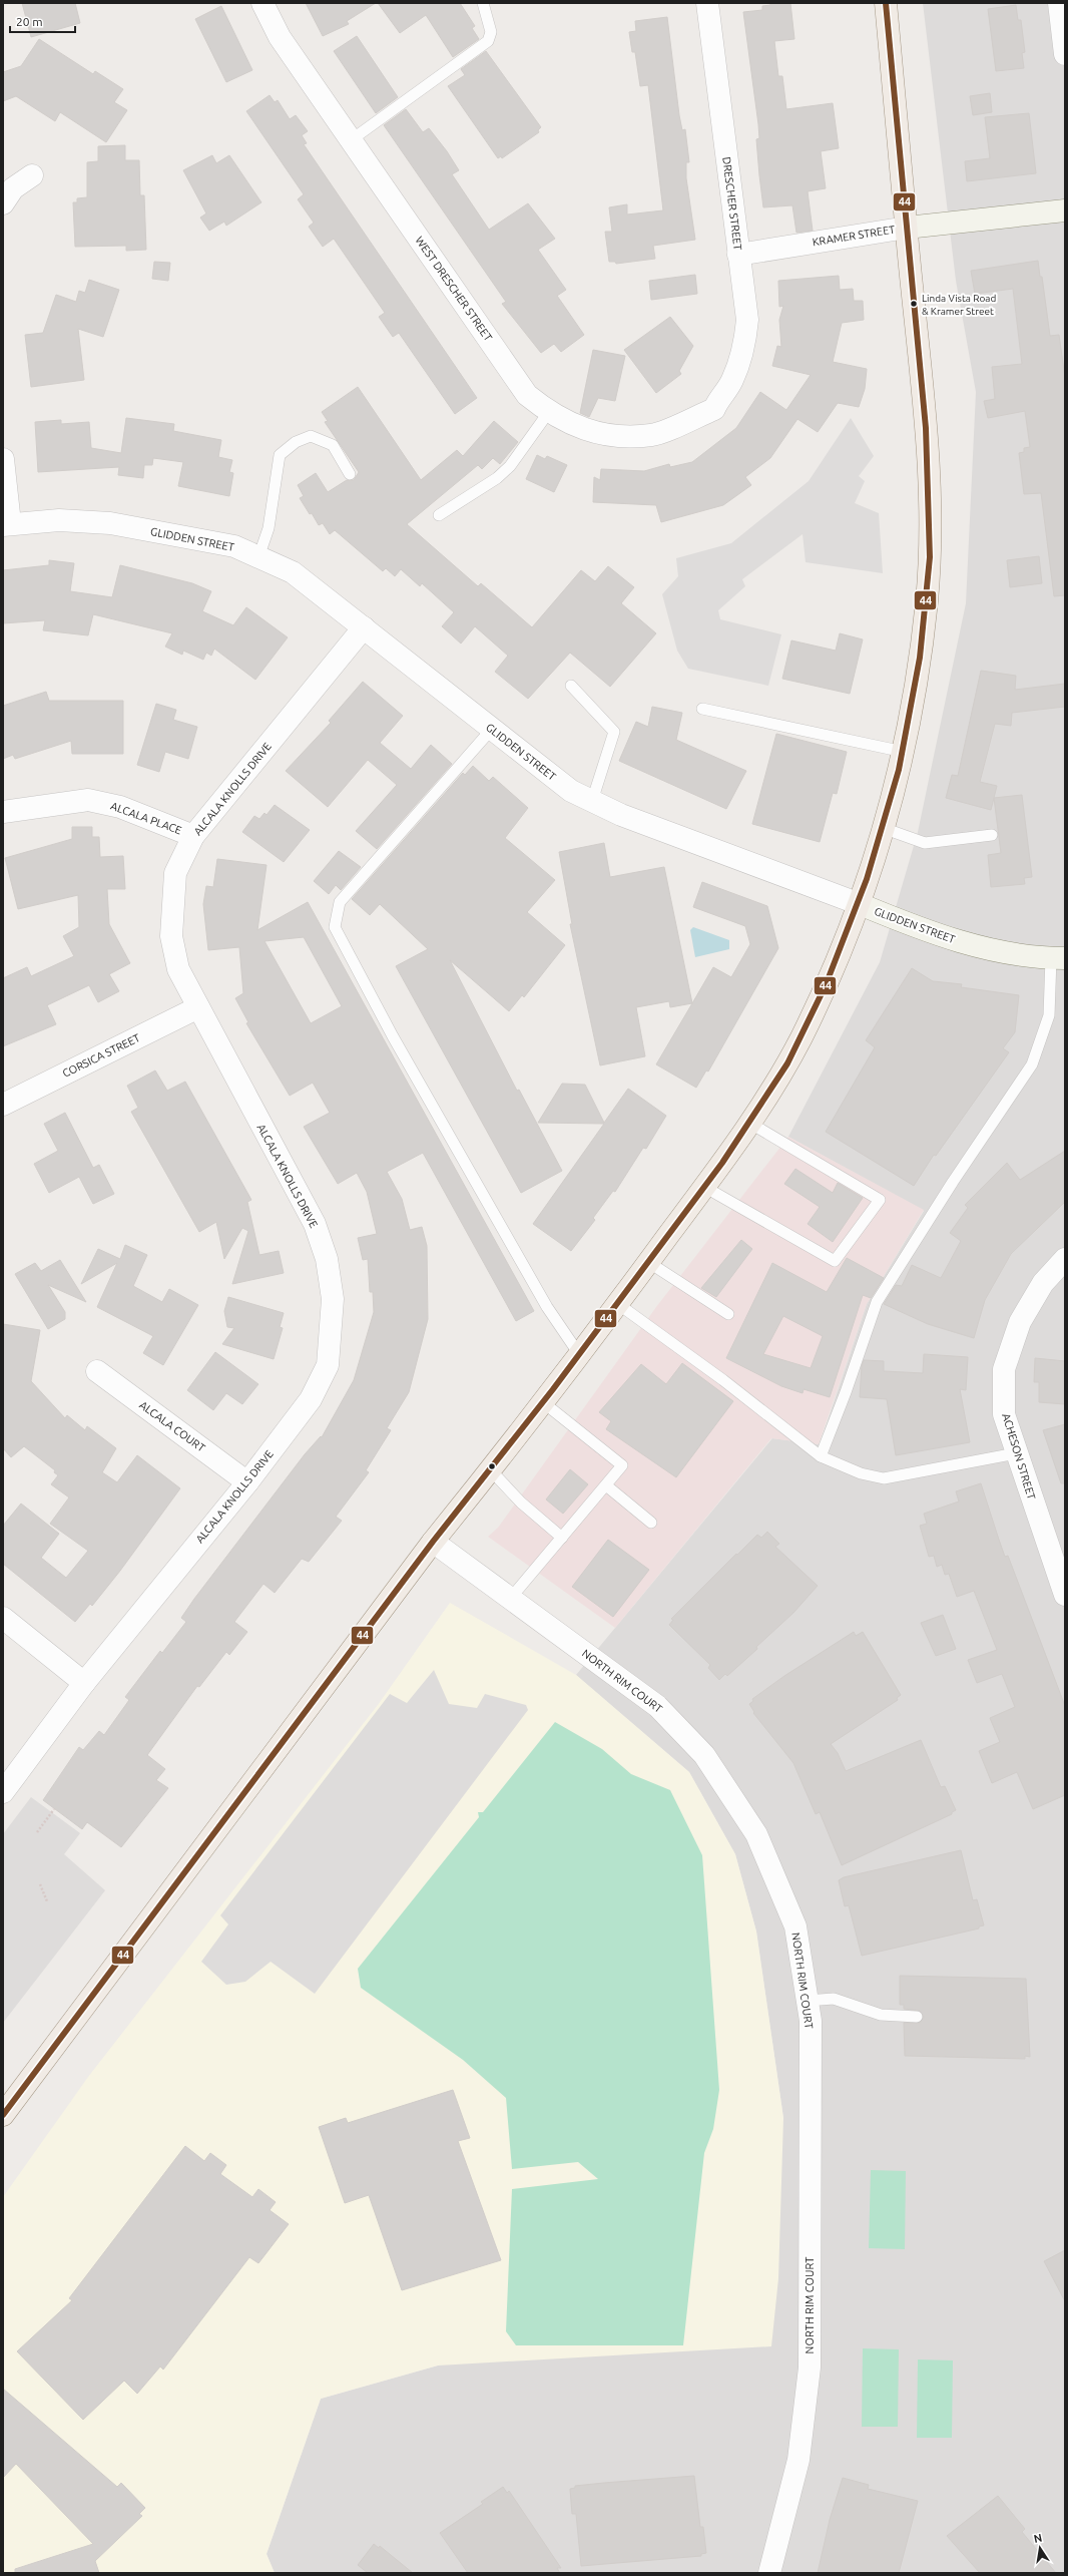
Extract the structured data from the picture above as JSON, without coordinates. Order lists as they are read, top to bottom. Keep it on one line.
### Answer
{"streets":{"street":["DRESCHER STREET","KRAMER STREET","WEST DRESCHER STREET","GLIDDEN STREET","ALCALA KNOLLS DRIVE","ALCALA PLACE","CORSICA STREET","ALCALA COURT","ACHESON STREET","NORTH RIM COURT"]},"crossings":[["DRESCHER STREET","KRAMER STREET"],["DRESCHER STREET","WEST DRESCHER STREET"],["GLIDDEN STREET","ALCALA KNOLLS DRIVE"],["ALCALA KNOLLS DRIVE","ALCALA PLACE"],["ALCALA KNOLLS DRIVE","CORSICA STREET"],["ALCALA KNOLLS DRIVE","ALCALA COURT"]],"places":["Linda Vista Road & Kramer Street"],"lines":["transit line 44"],"scale_bar":"20 m","north":"top"}
